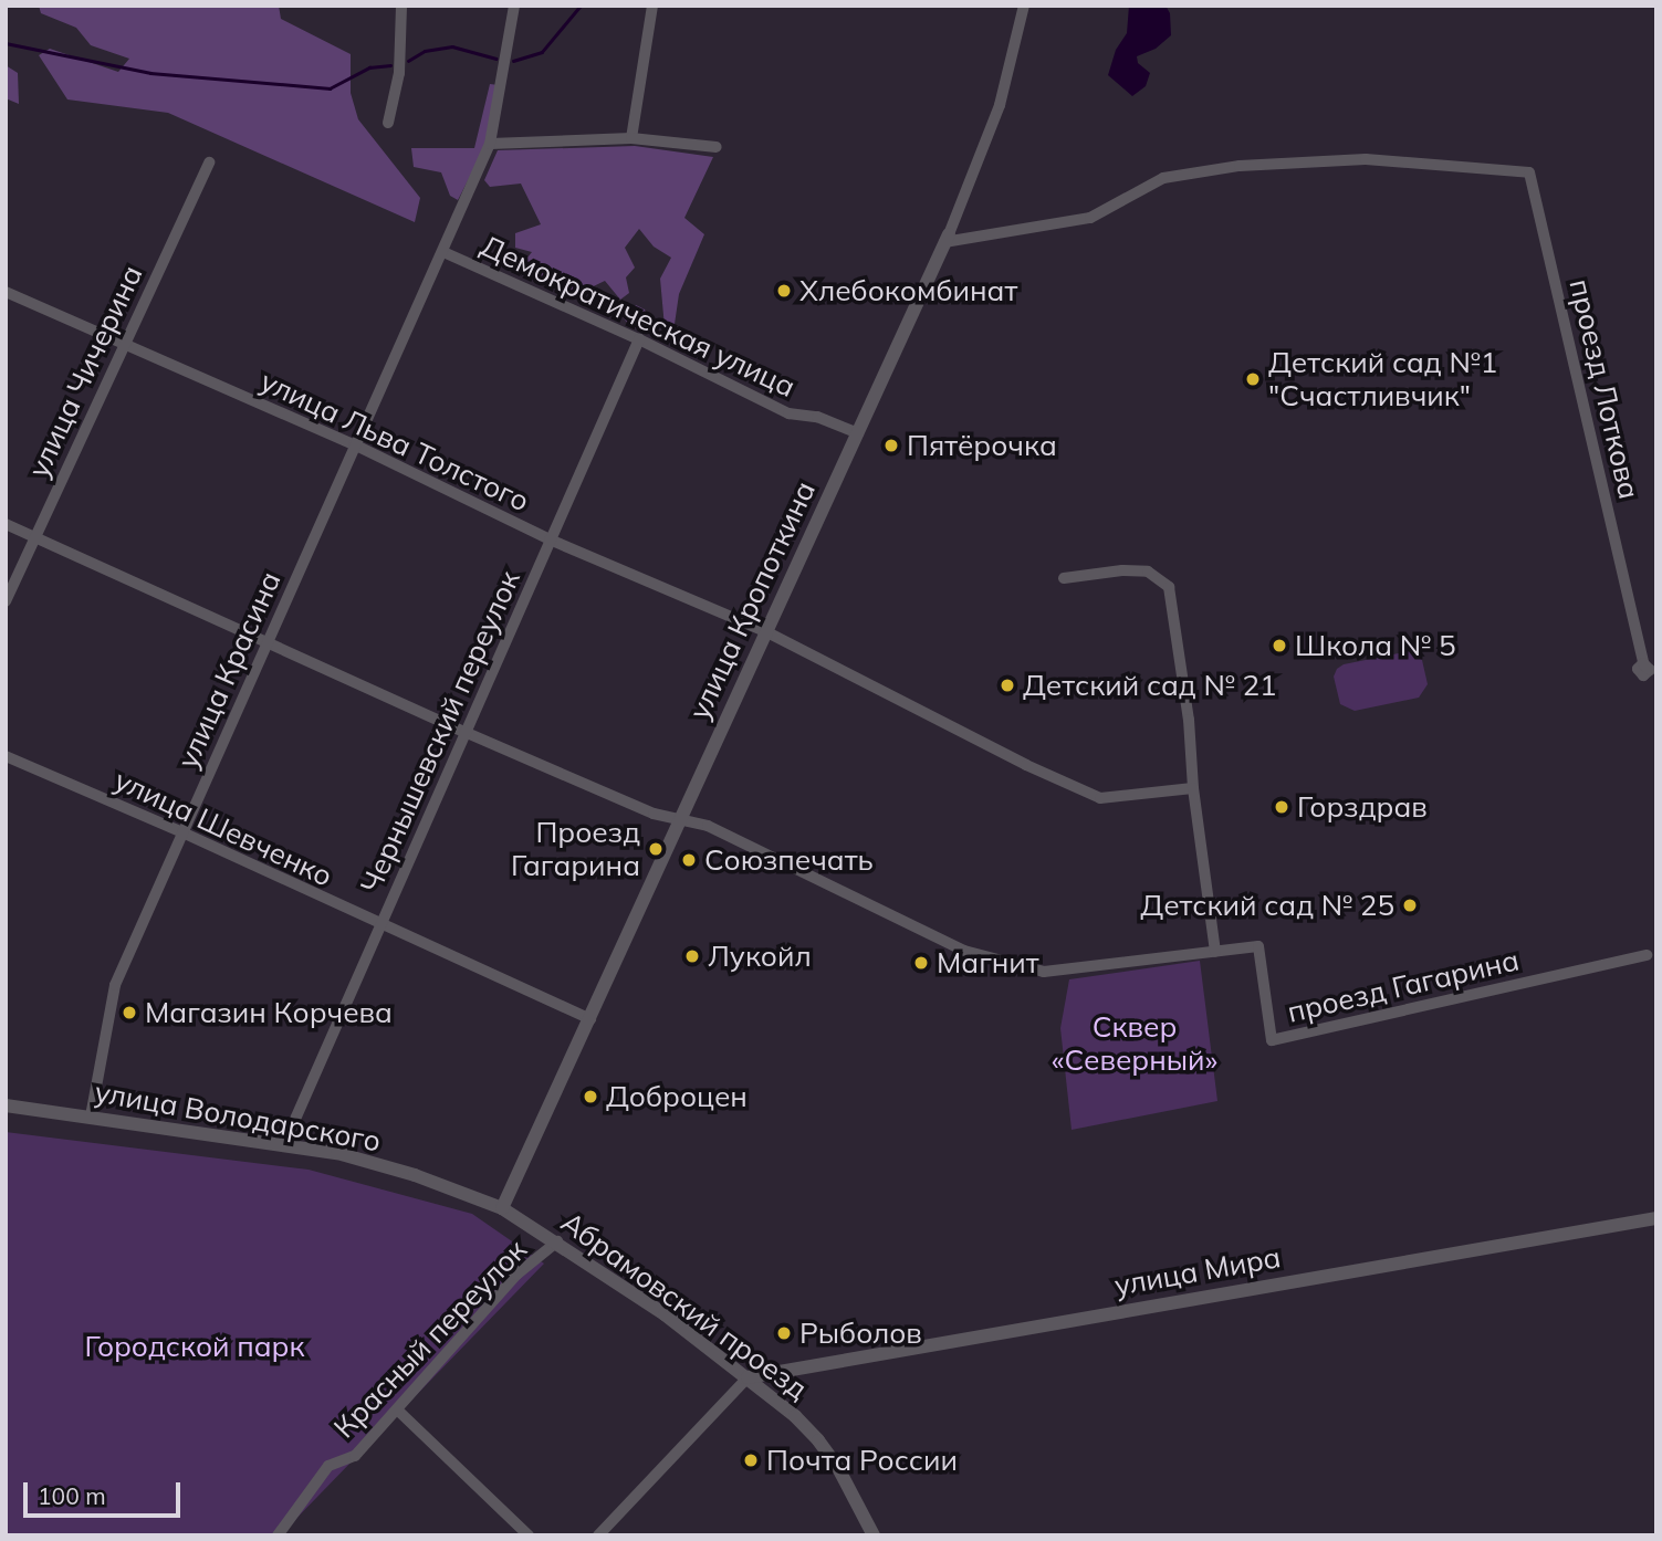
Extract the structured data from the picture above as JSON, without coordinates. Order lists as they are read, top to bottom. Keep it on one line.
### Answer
{"streets":{"street":["Демократическая улица","улица Чичерина","проезд Лоткова","улица Льва Толстого","улица Кропоткина","улица Красина","Чернышевский переулок","улица Шевченко","проезд Гагарина","улица Володарского","улица Мира","Абрамовский проезд","Красный переулок"]},"crossings":[["Демократическая улица","улица Кропоткина"],["Демократическая улица","улица Красина"],["Демократическая улица","Чернышевский переулок"],["улица Чичерина","улица Льва Толстого"],["улица Чичерина","проезд Гагарина"],["проезд Лоткова","улица Кропоткина"],["улица Льва Толстого","улица Кропоткина"],["улица Льва Толстого","улица Красина"],["улица Льва Толстого","Чернышевский переулок"],["улица Кропоткина","улица Шевченко"],["улица Кропоткина","проезд Гагарина"],["улица Кропоткина","улица Володарского"],["улица Кропоткина","Абрамовский проезд"],["улица Красина","улица Шевченко"],["улица Красина","проезд Гагарина"],["улица Красина","улица Володарского"],["Чернышевский переулок","улица Шевченко"],["Чернышевский переулок","проезд Гагарина"],["Чернышевский переулок","улица Володарского"],["улица Володарского","Абрамовский проезд"],["улица Мира","Абрамовский проезд"],["Абрамовский проезд","Красный переулок"]],"parks":["Сквер «Северный»","Городской парк"],"places":["Хлебокомбинат","Детский сад №1 \"Счастливчик\"","Пятёрочка","Школа № 5","Детский сад № 21","Горздрав","Проезд Гагарина","Союзпечать","Детский сад № 25","Лукойл","Магнит","Магазин Корчева","Доброцен","Рыболов","Почта России"],"scale_bar":"100 m"}
